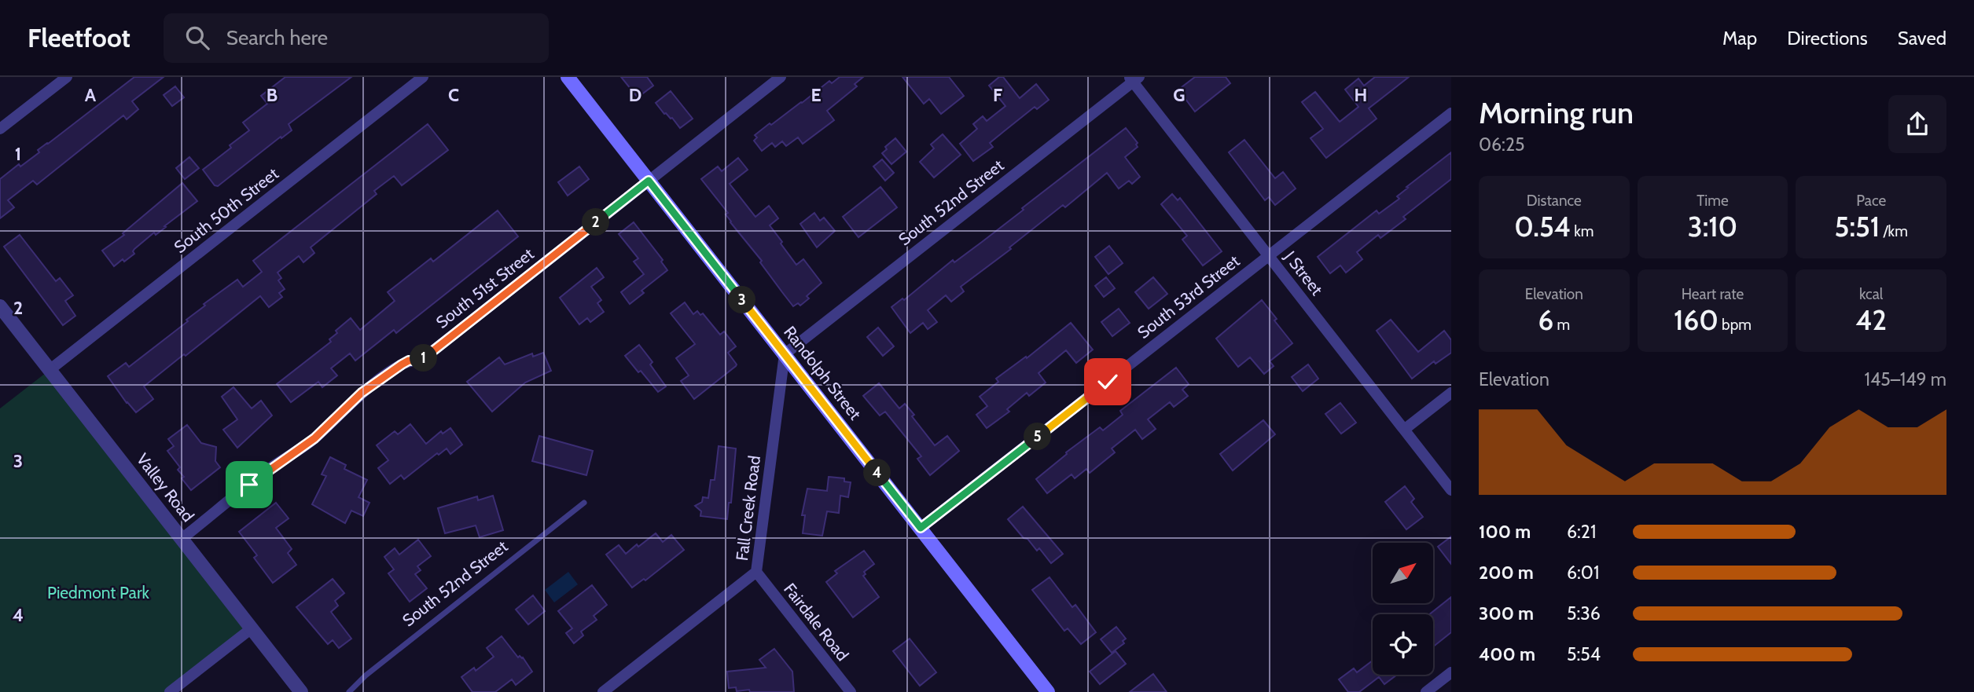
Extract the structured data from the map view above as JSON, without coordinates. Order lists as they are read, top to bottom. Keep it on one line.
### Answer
{"streets":{"main road":["Randolph Street"],"street":["South 52nd Street","South 50th Street","J Street","South 51st Street","South 53rd Street","Valley Road","Fall Creek Road","Fairdale Road"]},"crossings":[["South 52nd Street","J Street"],["South 52nd Street","Randolph Street"],["South 52nd Street","Fall Creek Road"],["South 50th Street","Valley Road"],["J Street","South 53rd Street"],["South 51st Street","Randolph Street"],["South 51st Street","Valley Road"],["South 53rd Street","Randolph Street"],["Randolph Street","Fall Creek Road"],["Fall Creek Road","Fairdale Road"]],"parks":["Piedmont Park"],"north":"top right","page":{"header":"Fleetfoot","search":"Search here","nav":["Map","Directions","Saved"],"heading":["Morning run","06:25"],"stats":[["Distance","0.54 km"],["Time","3:10"],["Pace","5:51 /km"],["Elevation","6 m"],["Heart rate","160 bpm"],["kcal","42"]],"pins":["2","3","1","5","4"],"chart":["Elevation","145–149 m"],"list":[{"name":"100 m","note":"6:21"},{"name":"200 m","note":"6:01"},{"name":"300 m","note":"5:36"},{"name":"400 m","note":"5:54"}]},"grid":{"columns":["A","B","C","D","E","F","G","H"],"rows":["1","2","3","4"]}}
